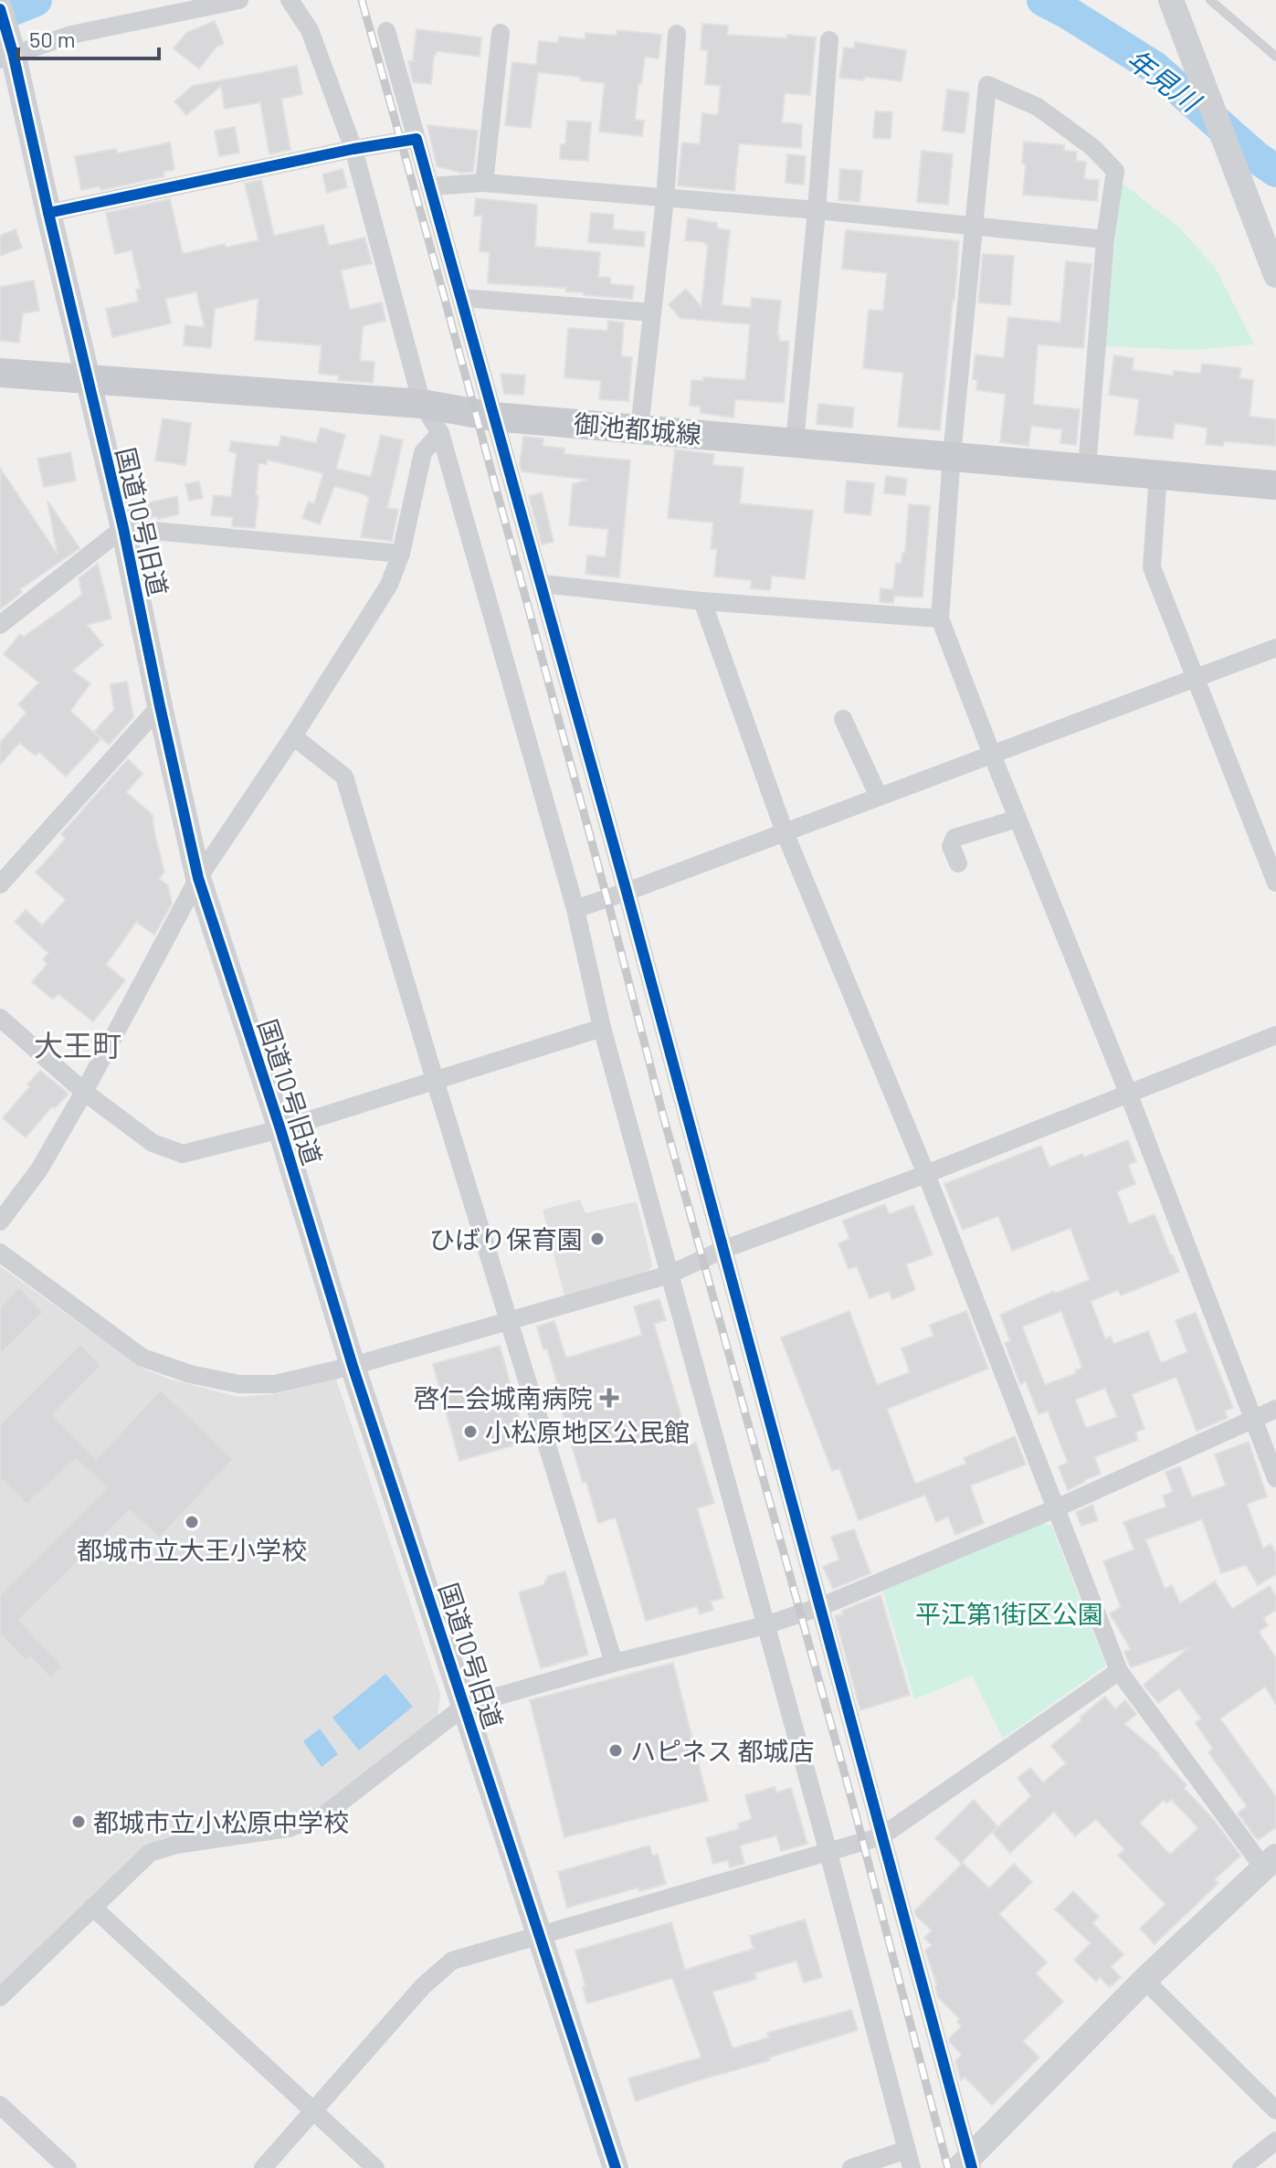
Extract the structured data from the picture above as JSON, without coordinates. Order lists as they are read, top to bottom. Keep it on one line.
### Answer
{"streets":{"main road":["御池都城線"],"street":["国道10号旧道"]},"crossings":[["御池都城線","国道10号旧道"]],"districts":["大王町"],"water":["年見川"],"parks":["平江第1街区公園"],"places":{"other":["ひばり保育園","小松原地区公民館","都城市立大王小学校","ハピネス 都城店","都城市立小松原中学校"],"health":["啓仁会城南病院"]},"scale_bar":"50 m"}
